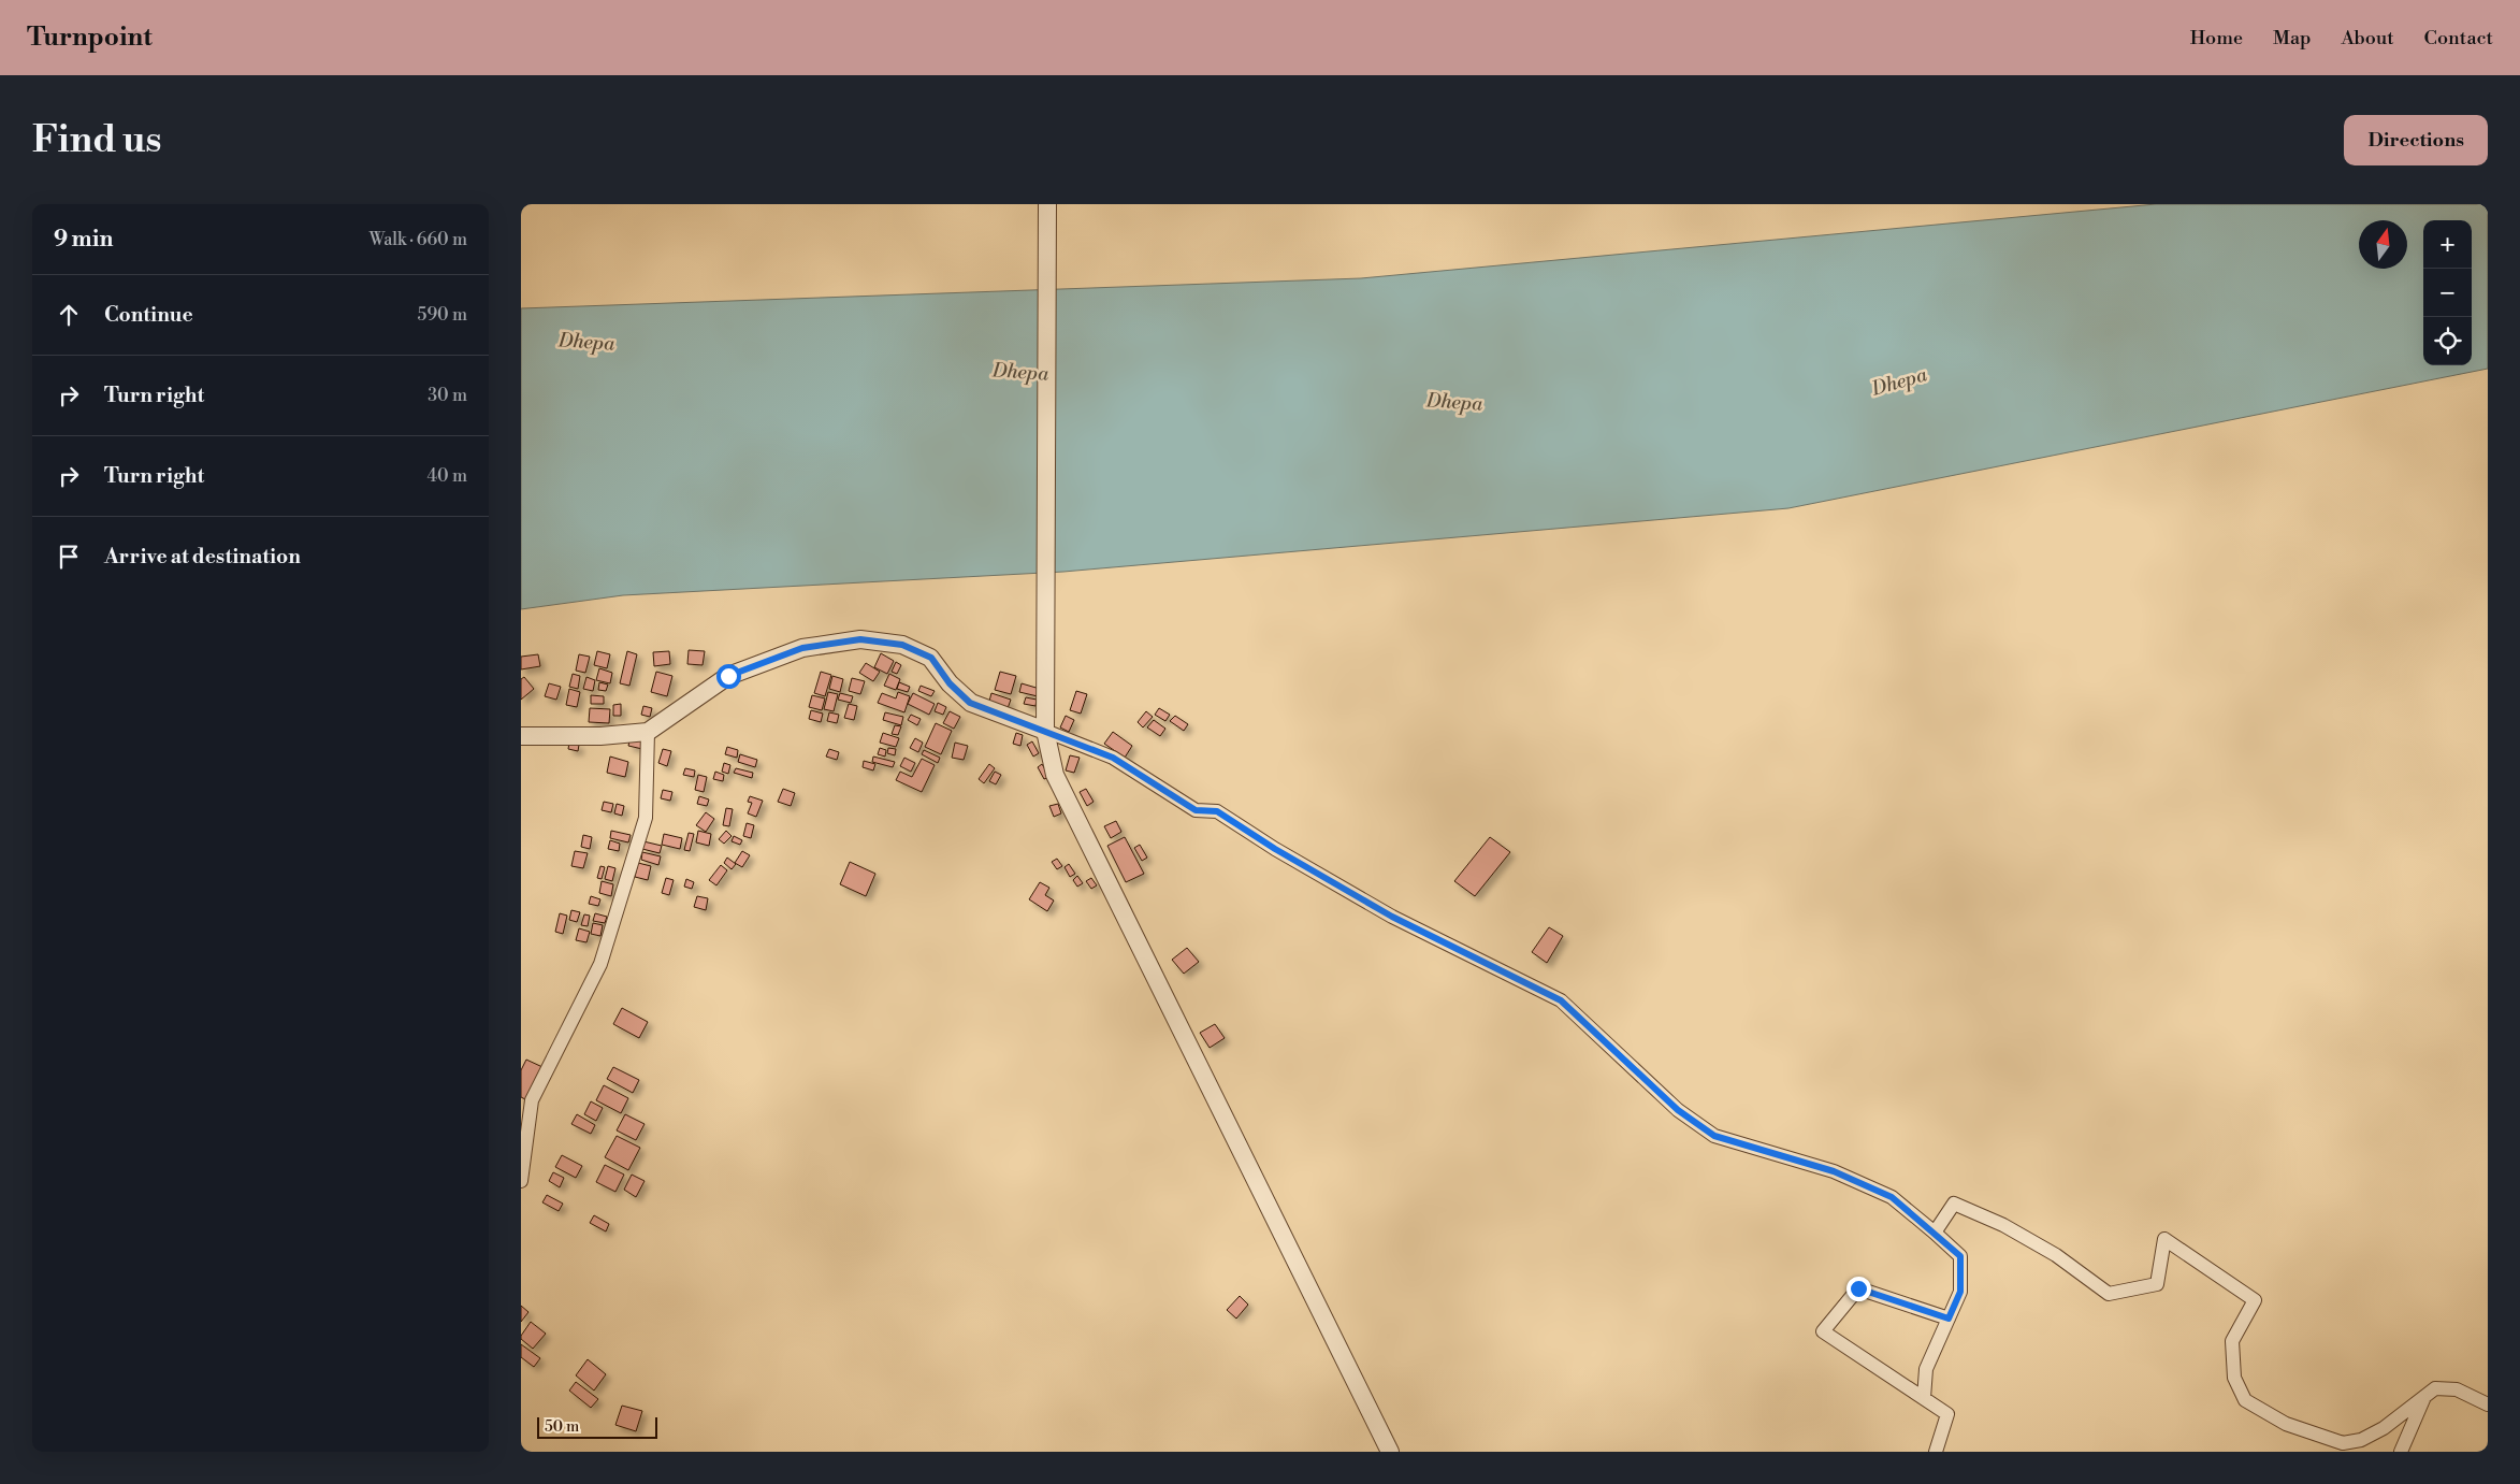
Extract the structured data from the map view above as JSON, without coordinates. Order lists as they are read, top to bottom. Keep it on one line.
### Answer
{"water":["Dhepa"],"scale_bar":"50 m","north":"top","page":{"header":"Turnpoint","nav":["Home","Map","About","Contact"],"buttons":"Directions","title":"Find us","heading":["9 min","Walk · 660 m"],"map_buttons":["+","−"],"list":[["Continue","590 m"],["Turn right","30 m"],["Turn right","40 m"],"Arrive at destination"],"scale":"50 m"}}
